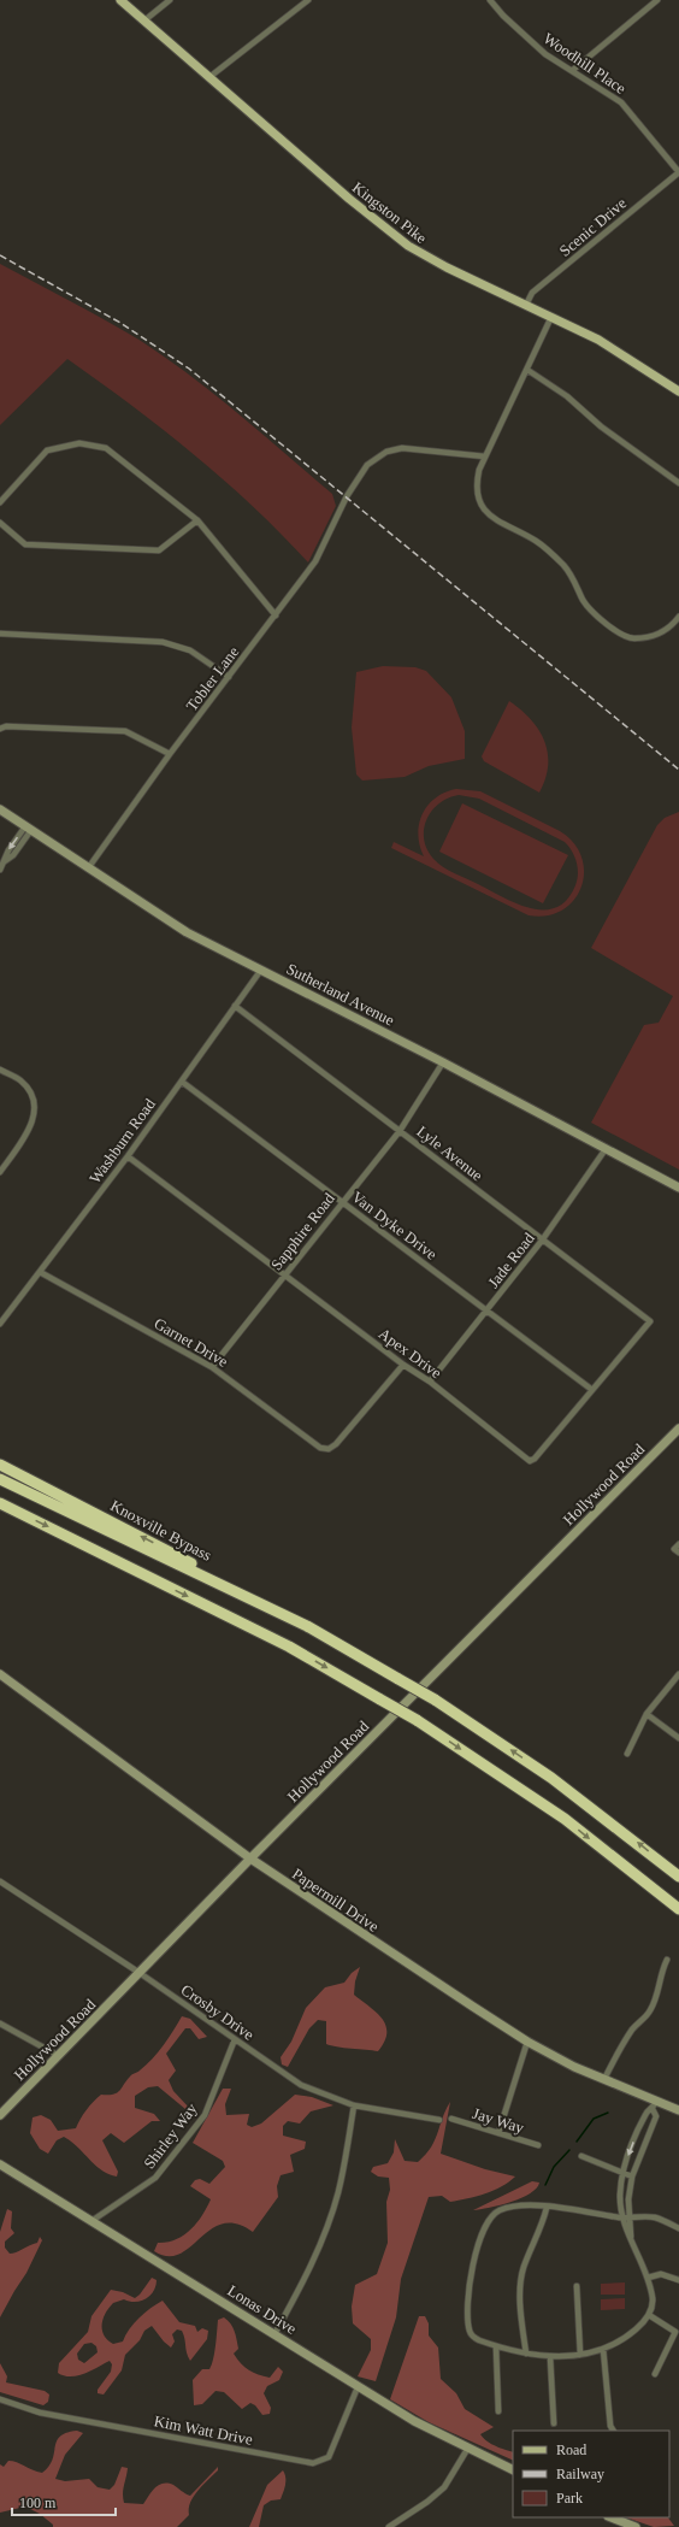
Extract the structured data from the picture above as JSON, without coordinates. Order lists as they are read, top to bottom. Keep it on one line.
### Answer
{"streets":{"highway":["Knoxville Bypass"],"main road":["Kingston Pike"],"street":["Woodhill Place","Scenic Drive","Tobler Lane","Sutherland Avenue","Washburn Road","Lyle Avenue","Van Dyke Drive","Sapphire Road","Jade Road","Garnet Drive","Apex Drive","Hollywood Road","Papermill Drive","Crosby Drive","Jay Way","Shirley Way","Lonas Drive","Kim Watt Drive"]},"crossings":[["Woodhill Place","Scenic Drive"],["Kingston Pike","Scenic Drive"],["Tobler Lane","Sutherland Avenue"],["Sutherland Avenue","Washburn Road"],["Sutherland Avenue","Sapphire Road"],["Sutherland Avenue","Jade Road"],["Washburn Road","Lyle Avenue"],["Washburn Road","Van Dyke Drive"],["Washburn Road","Garnet Drive"],["Washburn Road","Apex Drive"],["Lyle Avenue","Sapphire Road"],["Lyle Avenue","Jade Road"],["Lyle Avenue","Apex Drive"],["Van Dyke Drive","Sapphire Road"],["Van Dyke Drive","Jade Road"],["Van Dyke Drive","Apex Drive"],["Sapphire Road","Garnet Drive"],["Sapphire Road","Apex Drive"],["Jade Road","Apex Drive"],["Garnet Drive","Apex Drive"],["Hollywood Road","Papermill Drive"],["Hollywood Road","Crosby Drive"],["Crosby Drive","Shirley Way"],["Shirley Way","Lonas Drive"],["Lonas Drive","Kim Watt Drive"]],"legend":["Road","Railway","Park"],"scale_bar":"100 m"}
